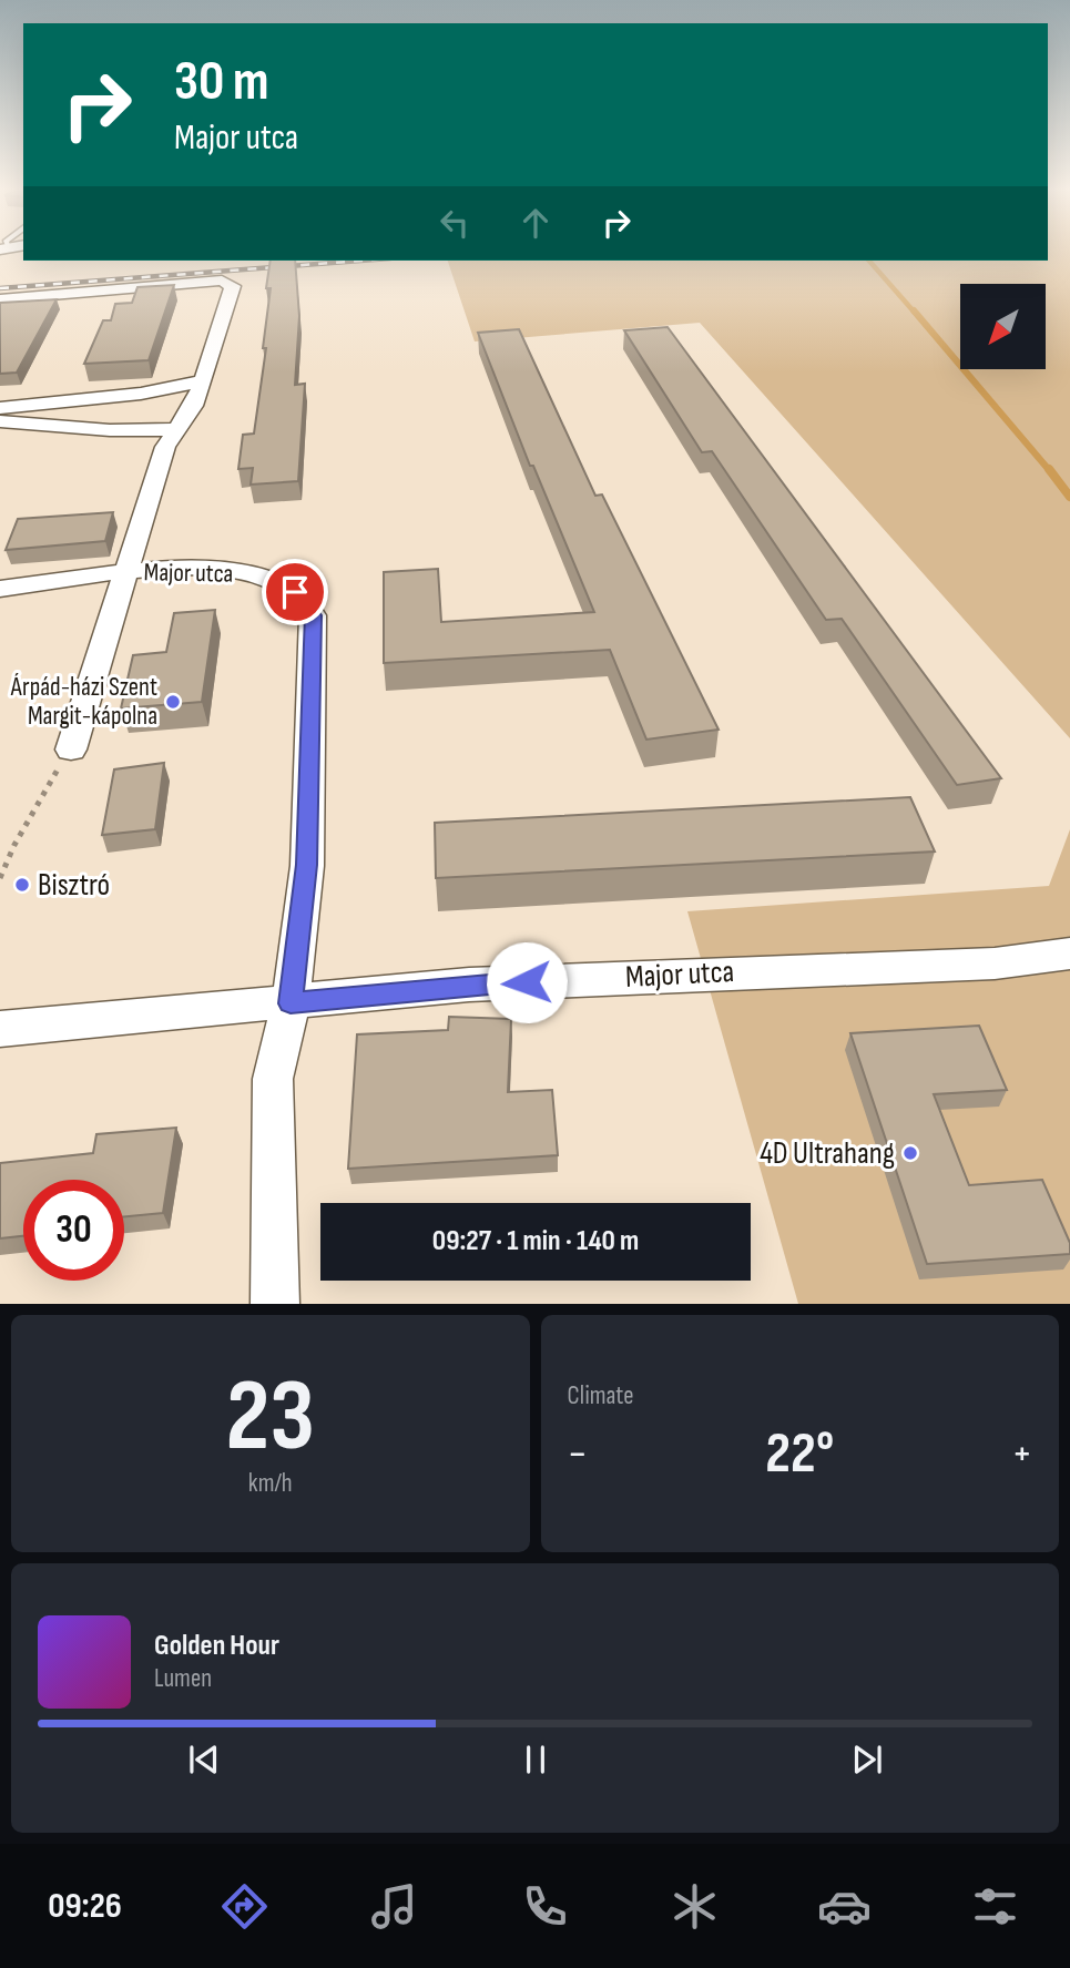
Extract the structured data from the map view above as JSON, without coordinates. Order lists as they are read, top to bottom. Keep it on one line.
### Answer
{"streets":{"street":["Major utca"]},"places":["Árpád-házi Szent Margit-kápolna","Bisztró","4D Ultrahang"],"north":"bottom left","page":{"turn":["30 m","Major utca"],"limit":"30","trip":"09:27 · 1 min · 140 m","tile":[["23","km/h"],"Climate"],"heat":["−","22°","+"],"song":["Golden Hour","Lumen"],"tabs":"09:26"}}
